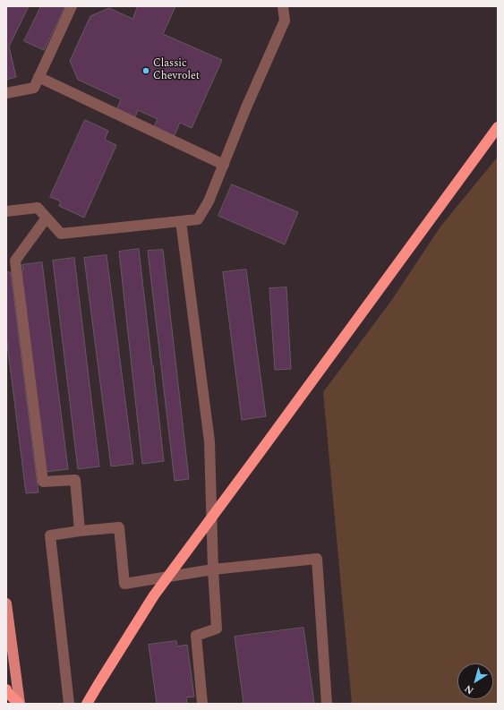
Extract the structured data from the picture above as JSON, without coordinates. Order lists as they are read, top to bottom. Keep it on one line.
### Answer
{"places":["Classic Chevrolet"],"north":"bottom left"}
